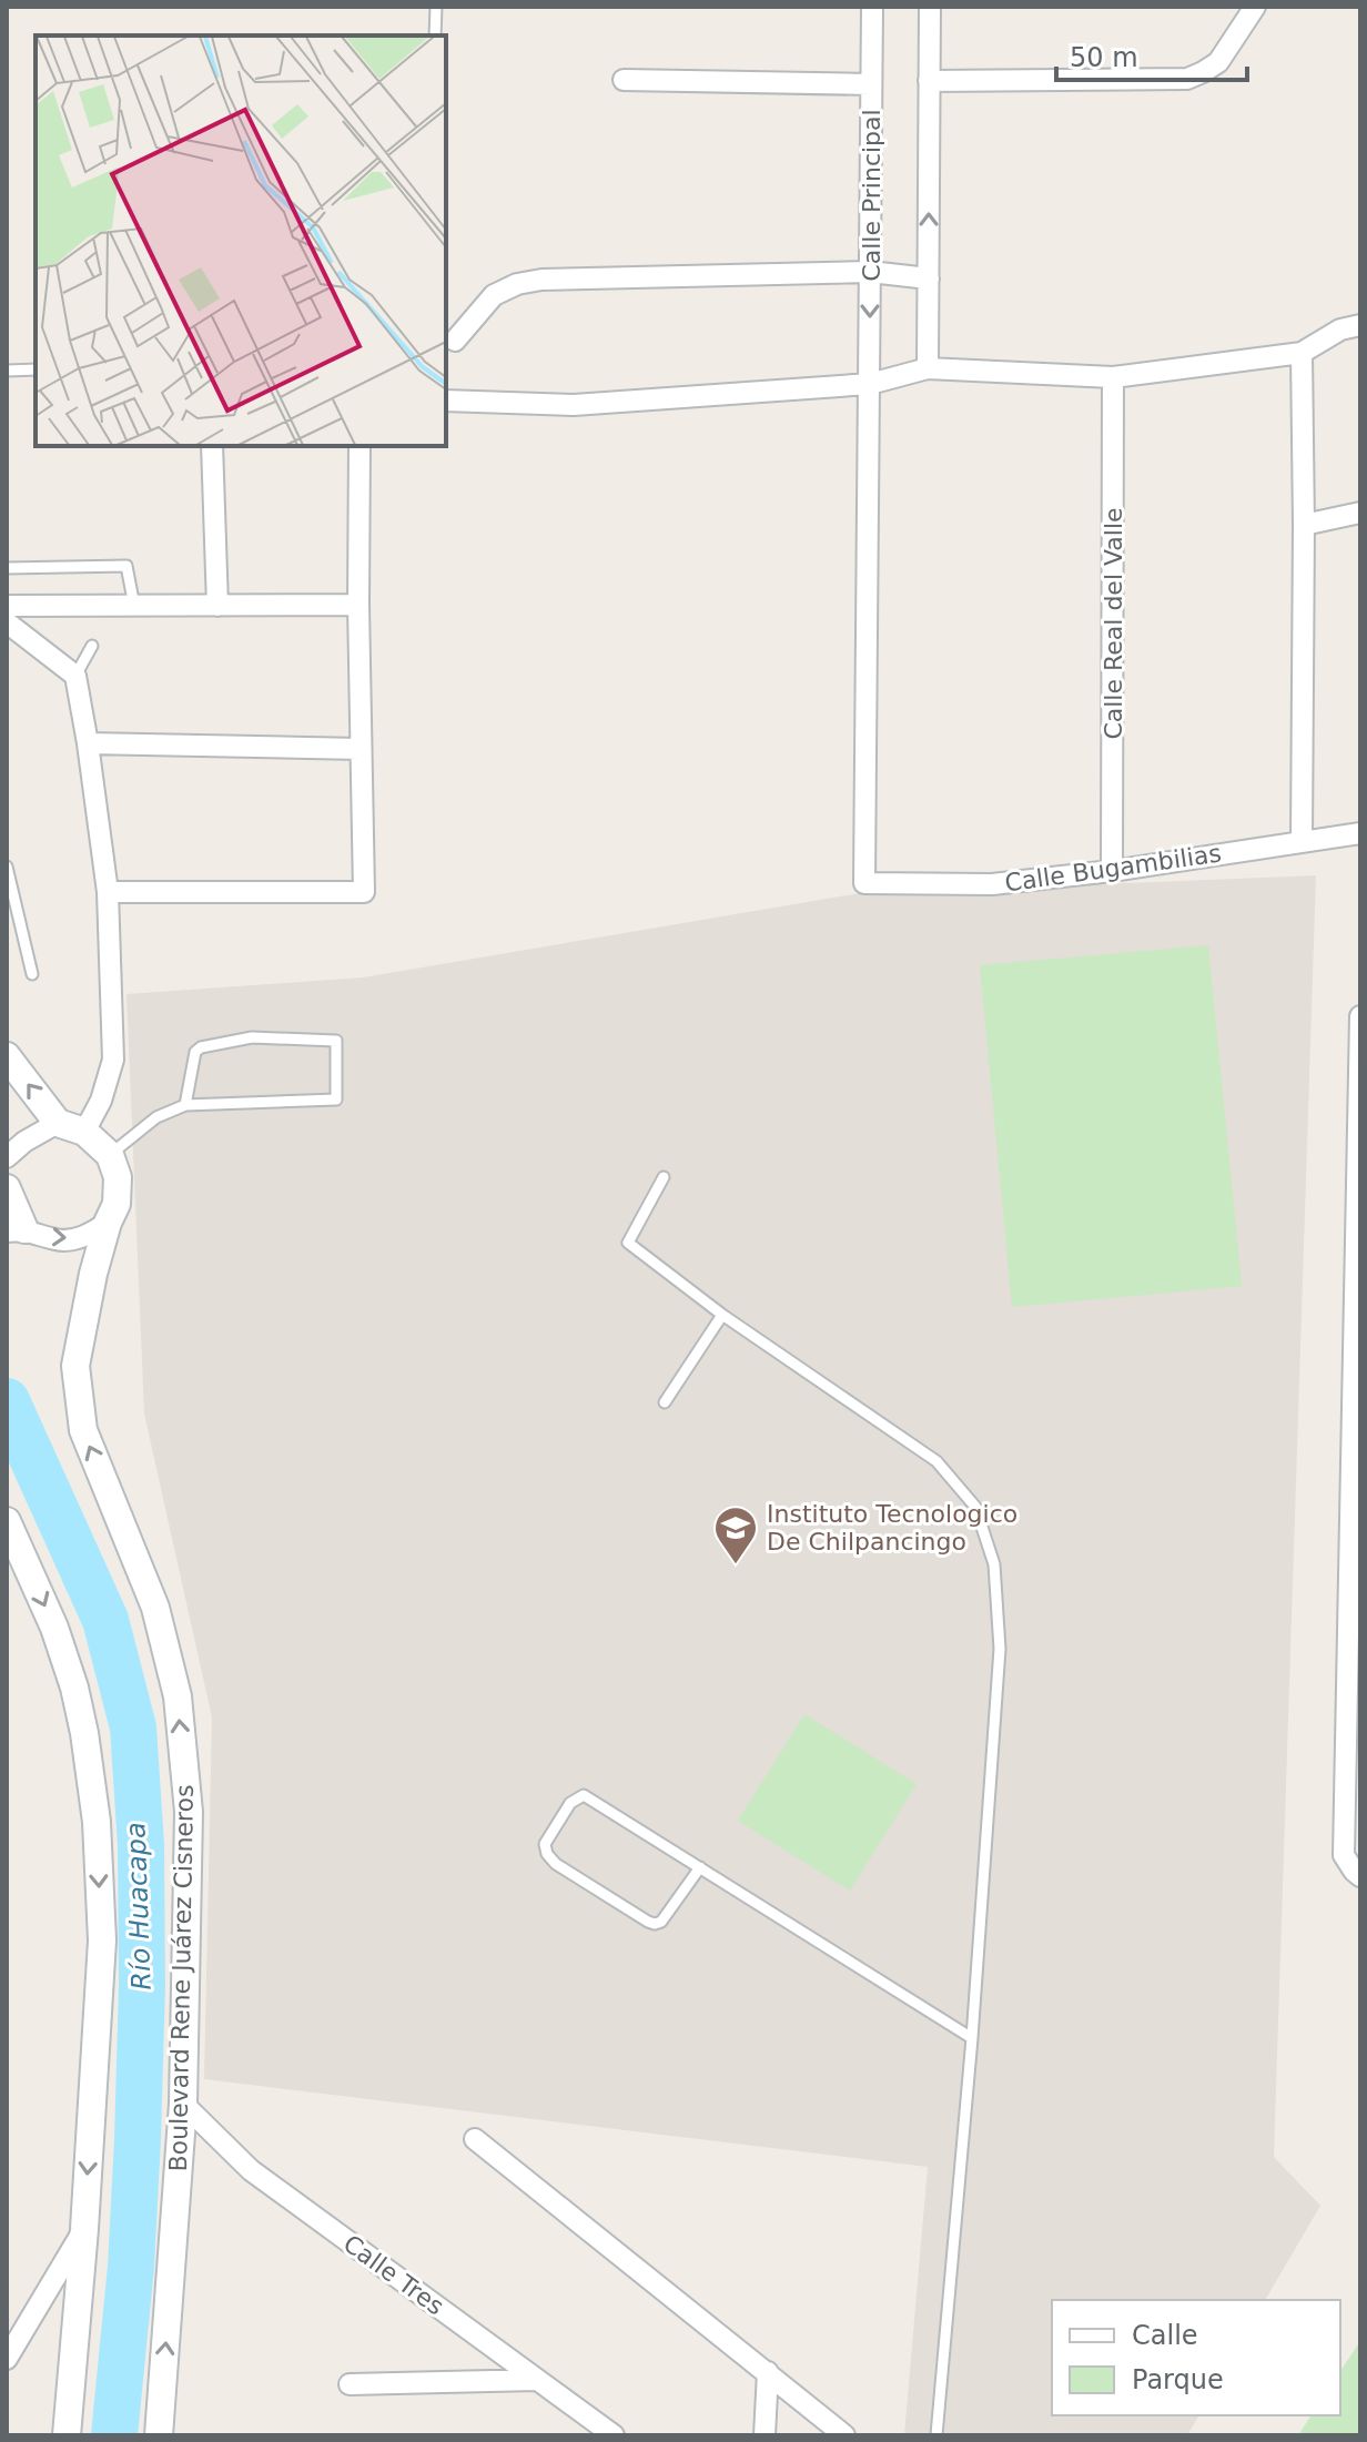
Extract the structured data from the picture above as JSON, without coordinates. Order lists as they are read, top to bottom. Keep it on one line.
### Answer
{"streets":{"main road":["Boulevard Rene Juárez Cisneros"],"street":["Calle Principal","Calle Real del Valle","Calle Bugambilias","Calle Tres"]},"crossings":[["Calle Principal","Calle Bugambilias"],["Calle Real del Valle","Calle Bugambilias"],["Boulevard Rene Juárez Cisneros","Calle Tres"]],"water":["Río Huacapa"],"places":{"school or university":["Instituto Tecnologico De Chilpancingo"]},"legend":["Calle","Parque"],"scale_bar":"50 m"}
